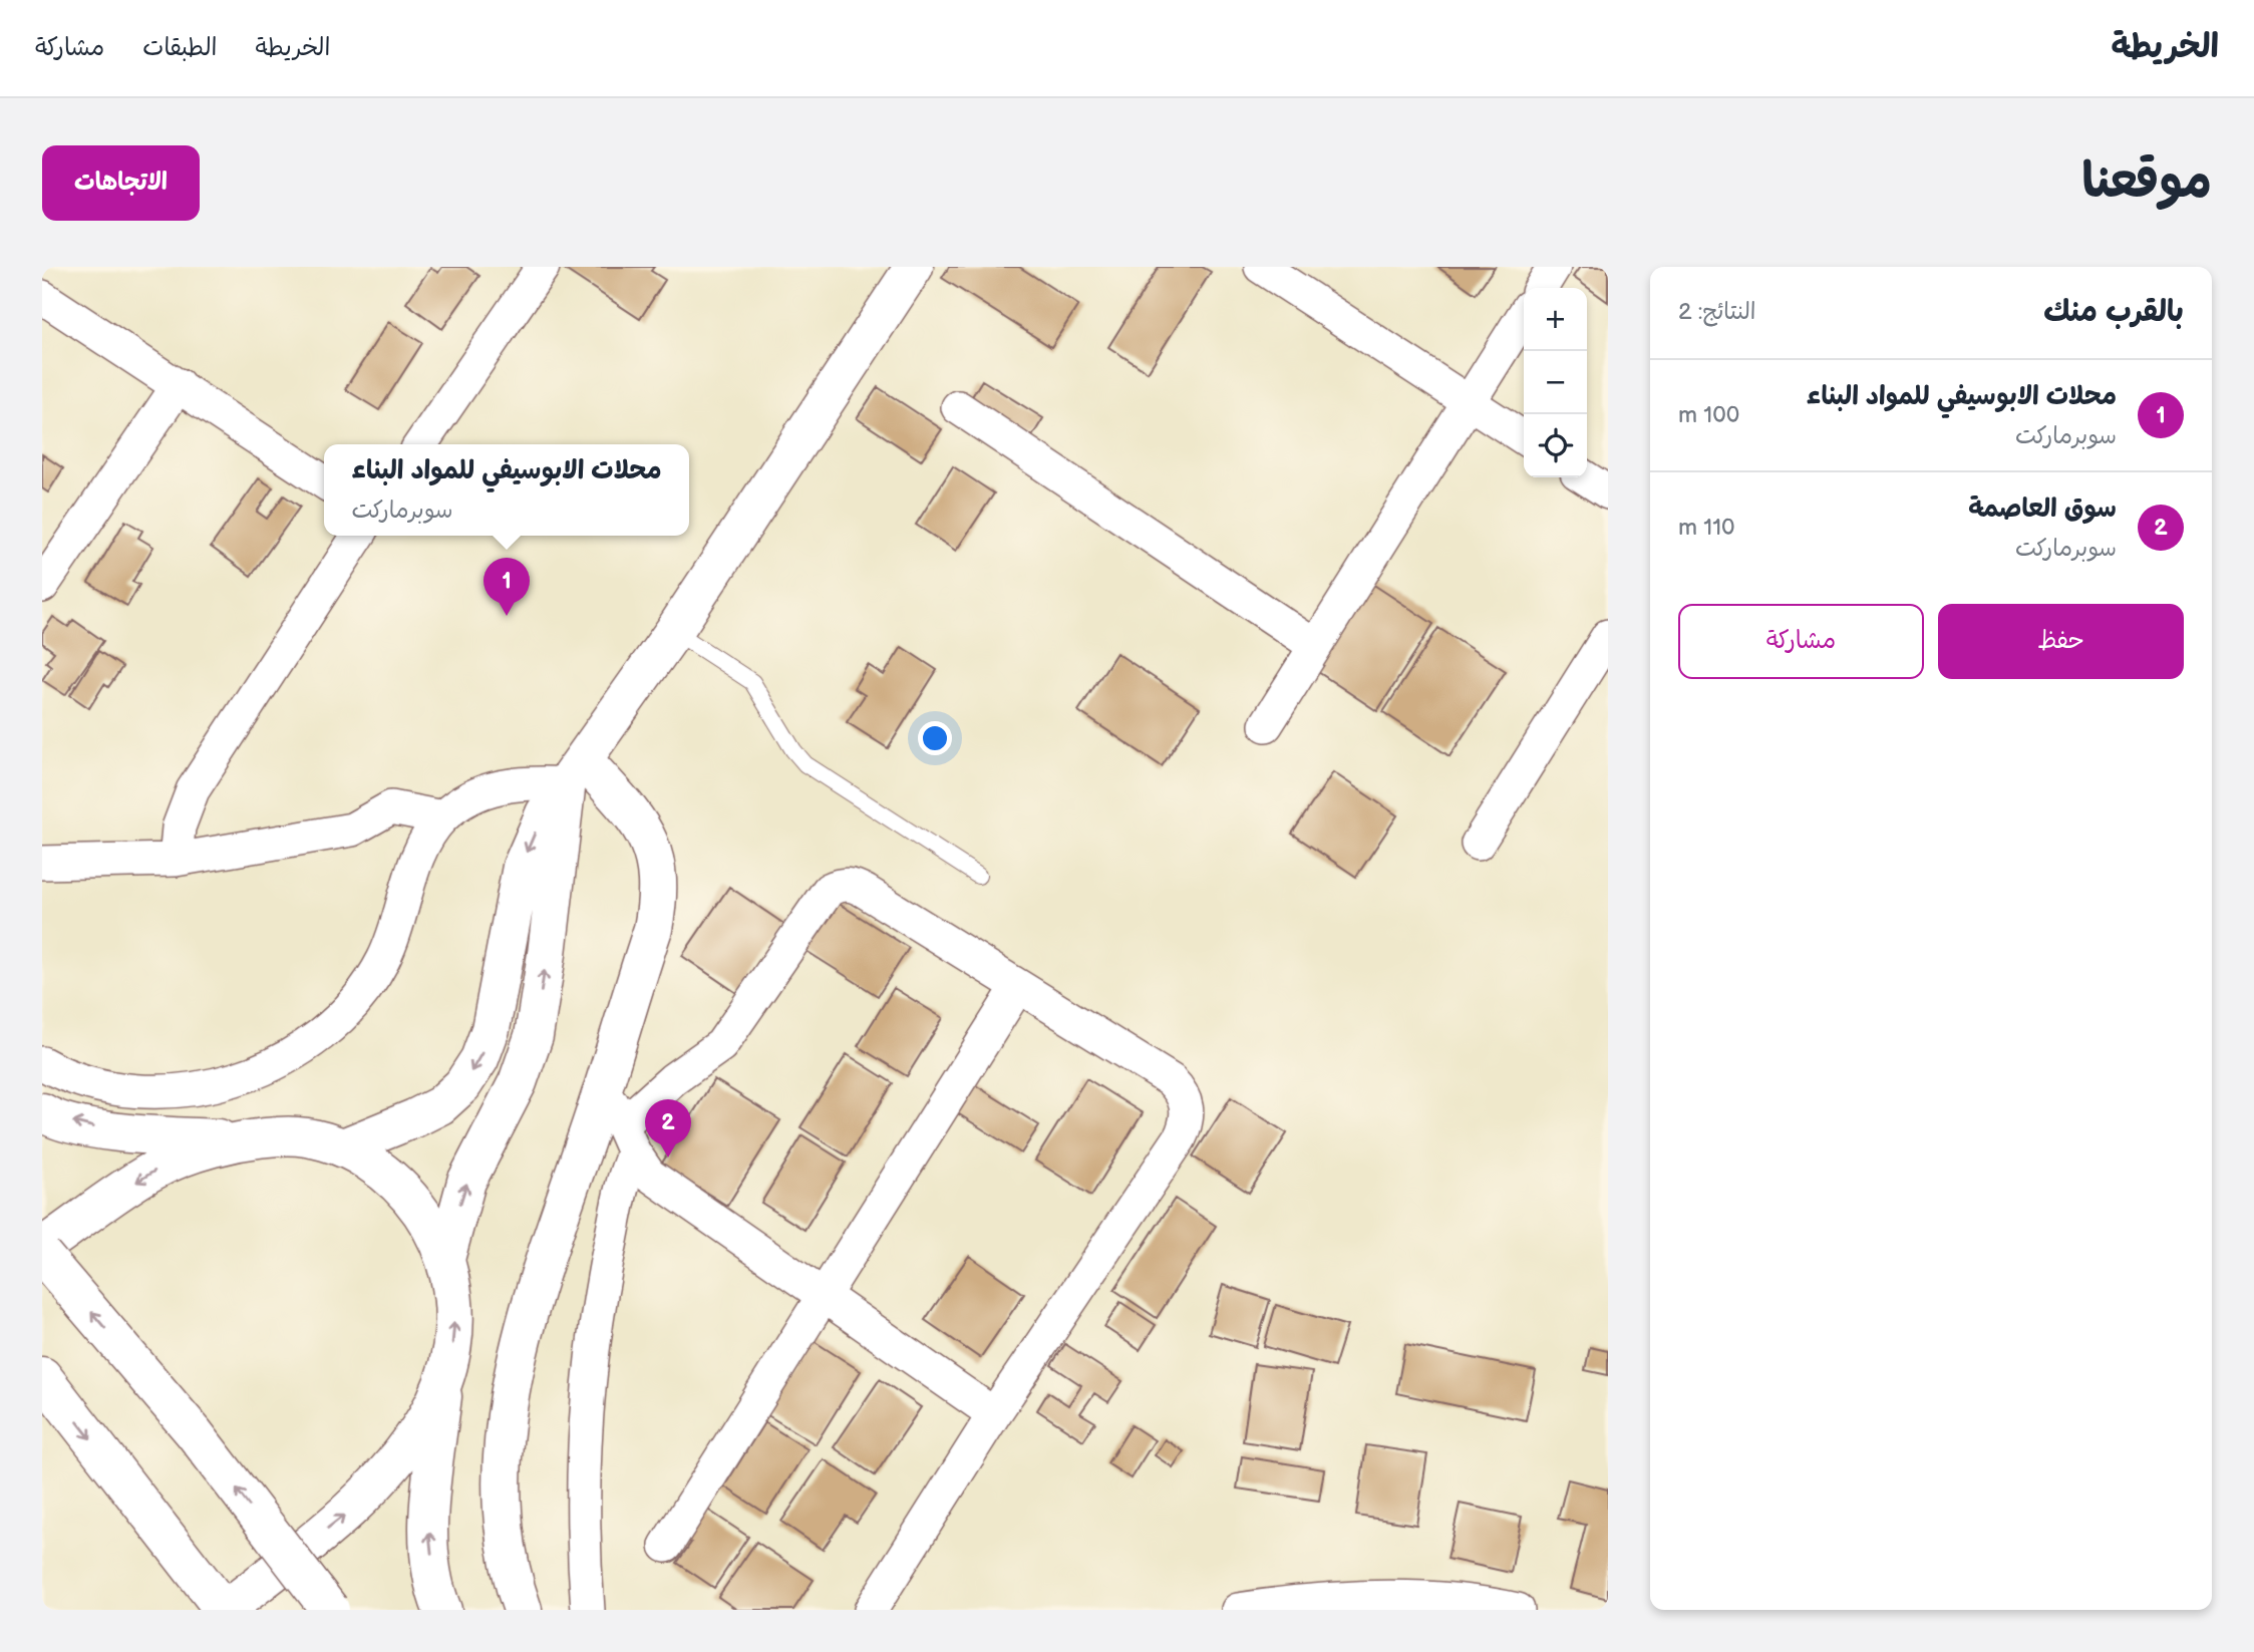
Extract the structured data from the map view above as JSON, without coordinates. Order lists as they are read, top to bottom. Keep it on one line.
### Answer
{"page":{"header":"الخريطة","nav":["الخريطة","الطبقات","مشاركة"],"title":"موقعنا","buttons":["الاتجاهات",["حفظ","مشاركة"]],"heading":["بالقرب منك","النتائج: 2"],"map_buttons":["+","−"],"list":[{"mark":"1","name":"محلات الابوسيفي للمواد البناء","note":"سوبرماركت","value":"100 m"},{"mark":"2","name":"سوق العاصمة","note":"سوبرماركت","value":"110 m"}],"popup":["محلات الابوسيفي للمواد البناء","سوبرماركت"],"pins":["1","2"]}}
